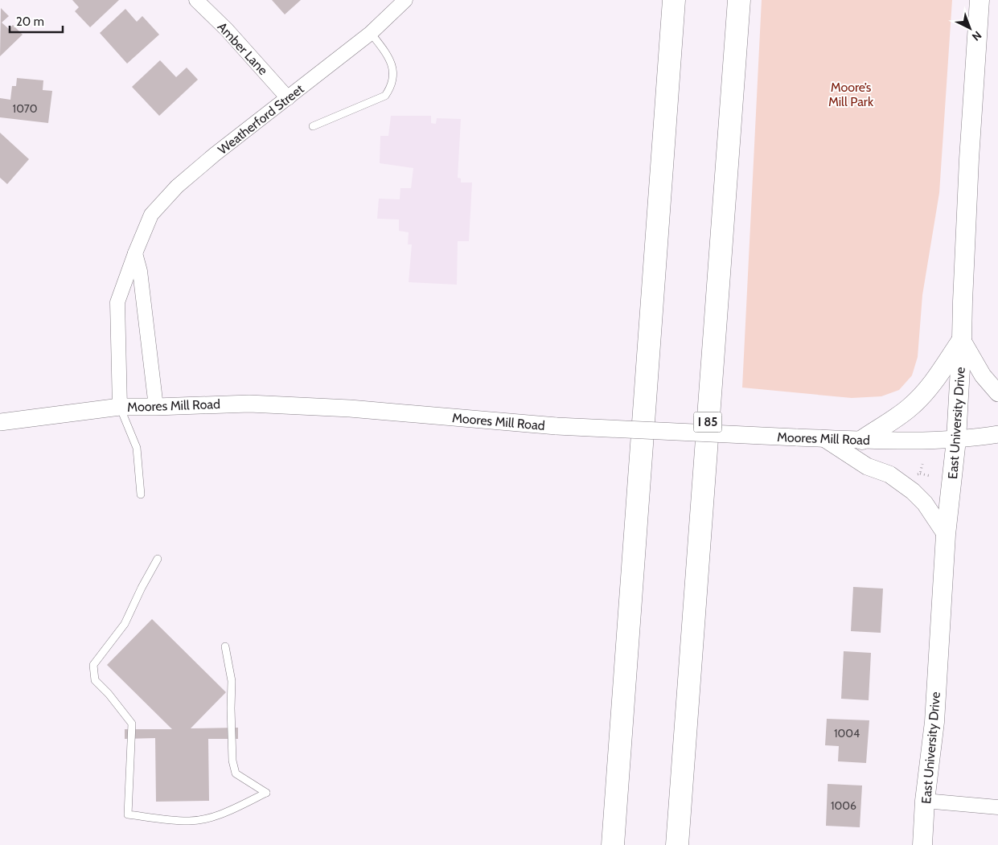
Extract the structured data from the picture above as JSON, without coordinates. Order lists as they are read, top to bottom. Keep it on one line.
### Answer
{"streets":{"highway":["I 85"],"main road":["East University Drive"],"street":["Amber Lane","Weatherford Street","Moores Mill Road"]},"crossings":[["Amber Lane","Weatherford Street"],["Weatherford Street","Moores Mill Road"],["Moores Mill Road","East University Drive"]],"parks":["Moore’s Mill Park"],"house_numbers":["1070","1004","1006"],"scale_bar":"20 m","north":"bottom right"}
